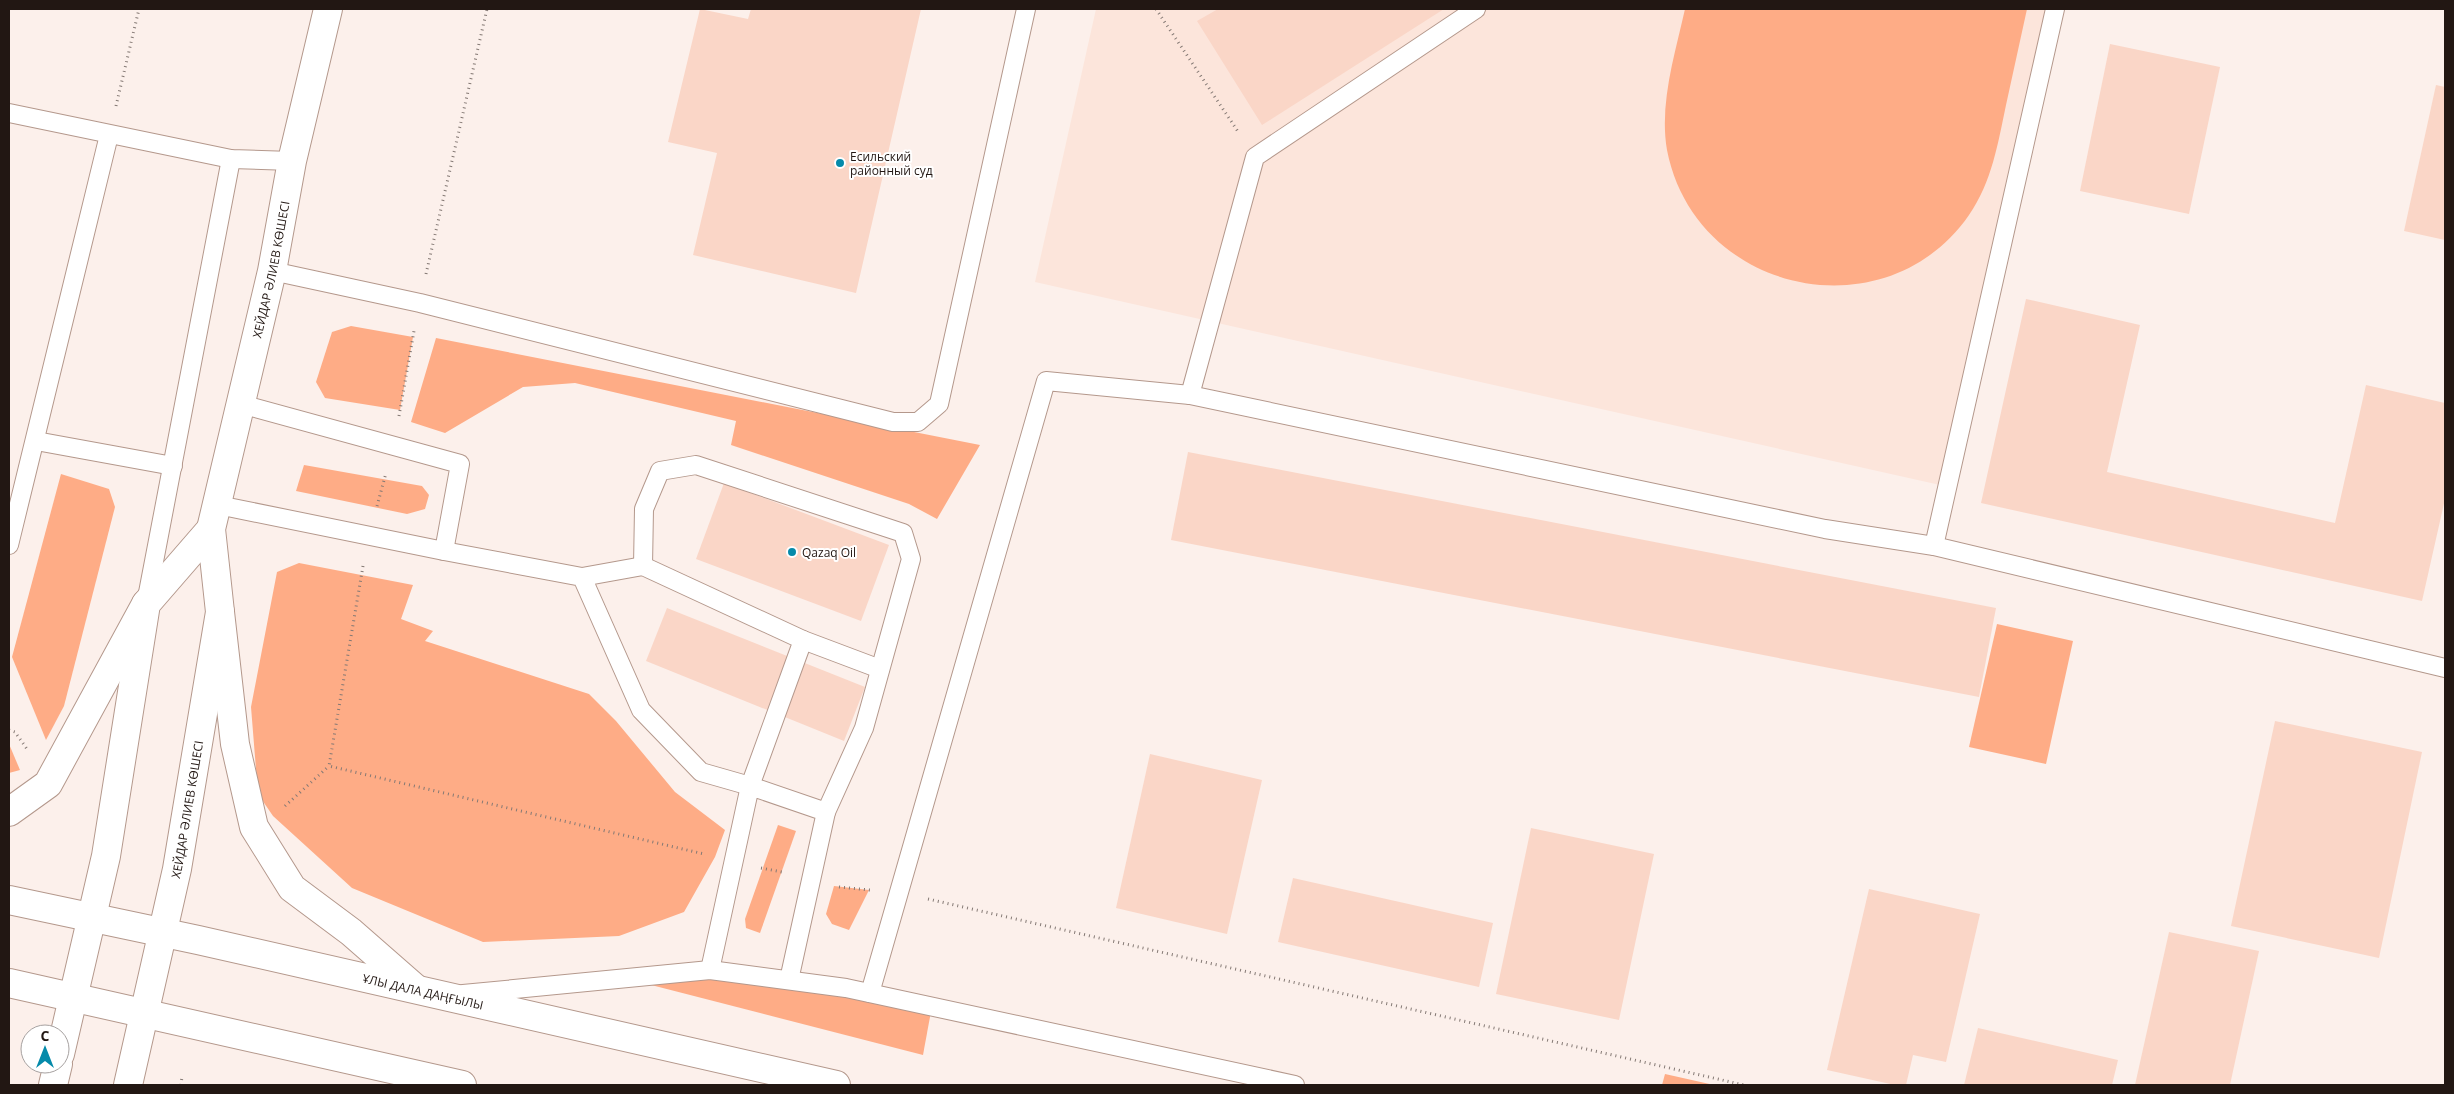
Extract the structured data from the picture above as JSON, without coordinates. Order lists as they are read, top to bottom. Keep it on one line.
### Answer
{"streets":{"main road":["ХЕЙДАР ӘЛИЕВ КӨШЕСІ","ҰЛЫ ДАЛА ДАҢҒЫЛЫ"]},"crossings":[["ХЕЙДАР ӘЛИЕВ КӨШЕСІ","ҰЛЫ ДАЛА ДАҢҒЫЛЫ"]],"places":["Есильский районный суд","Qazaq Oil"],"north":"top"}
